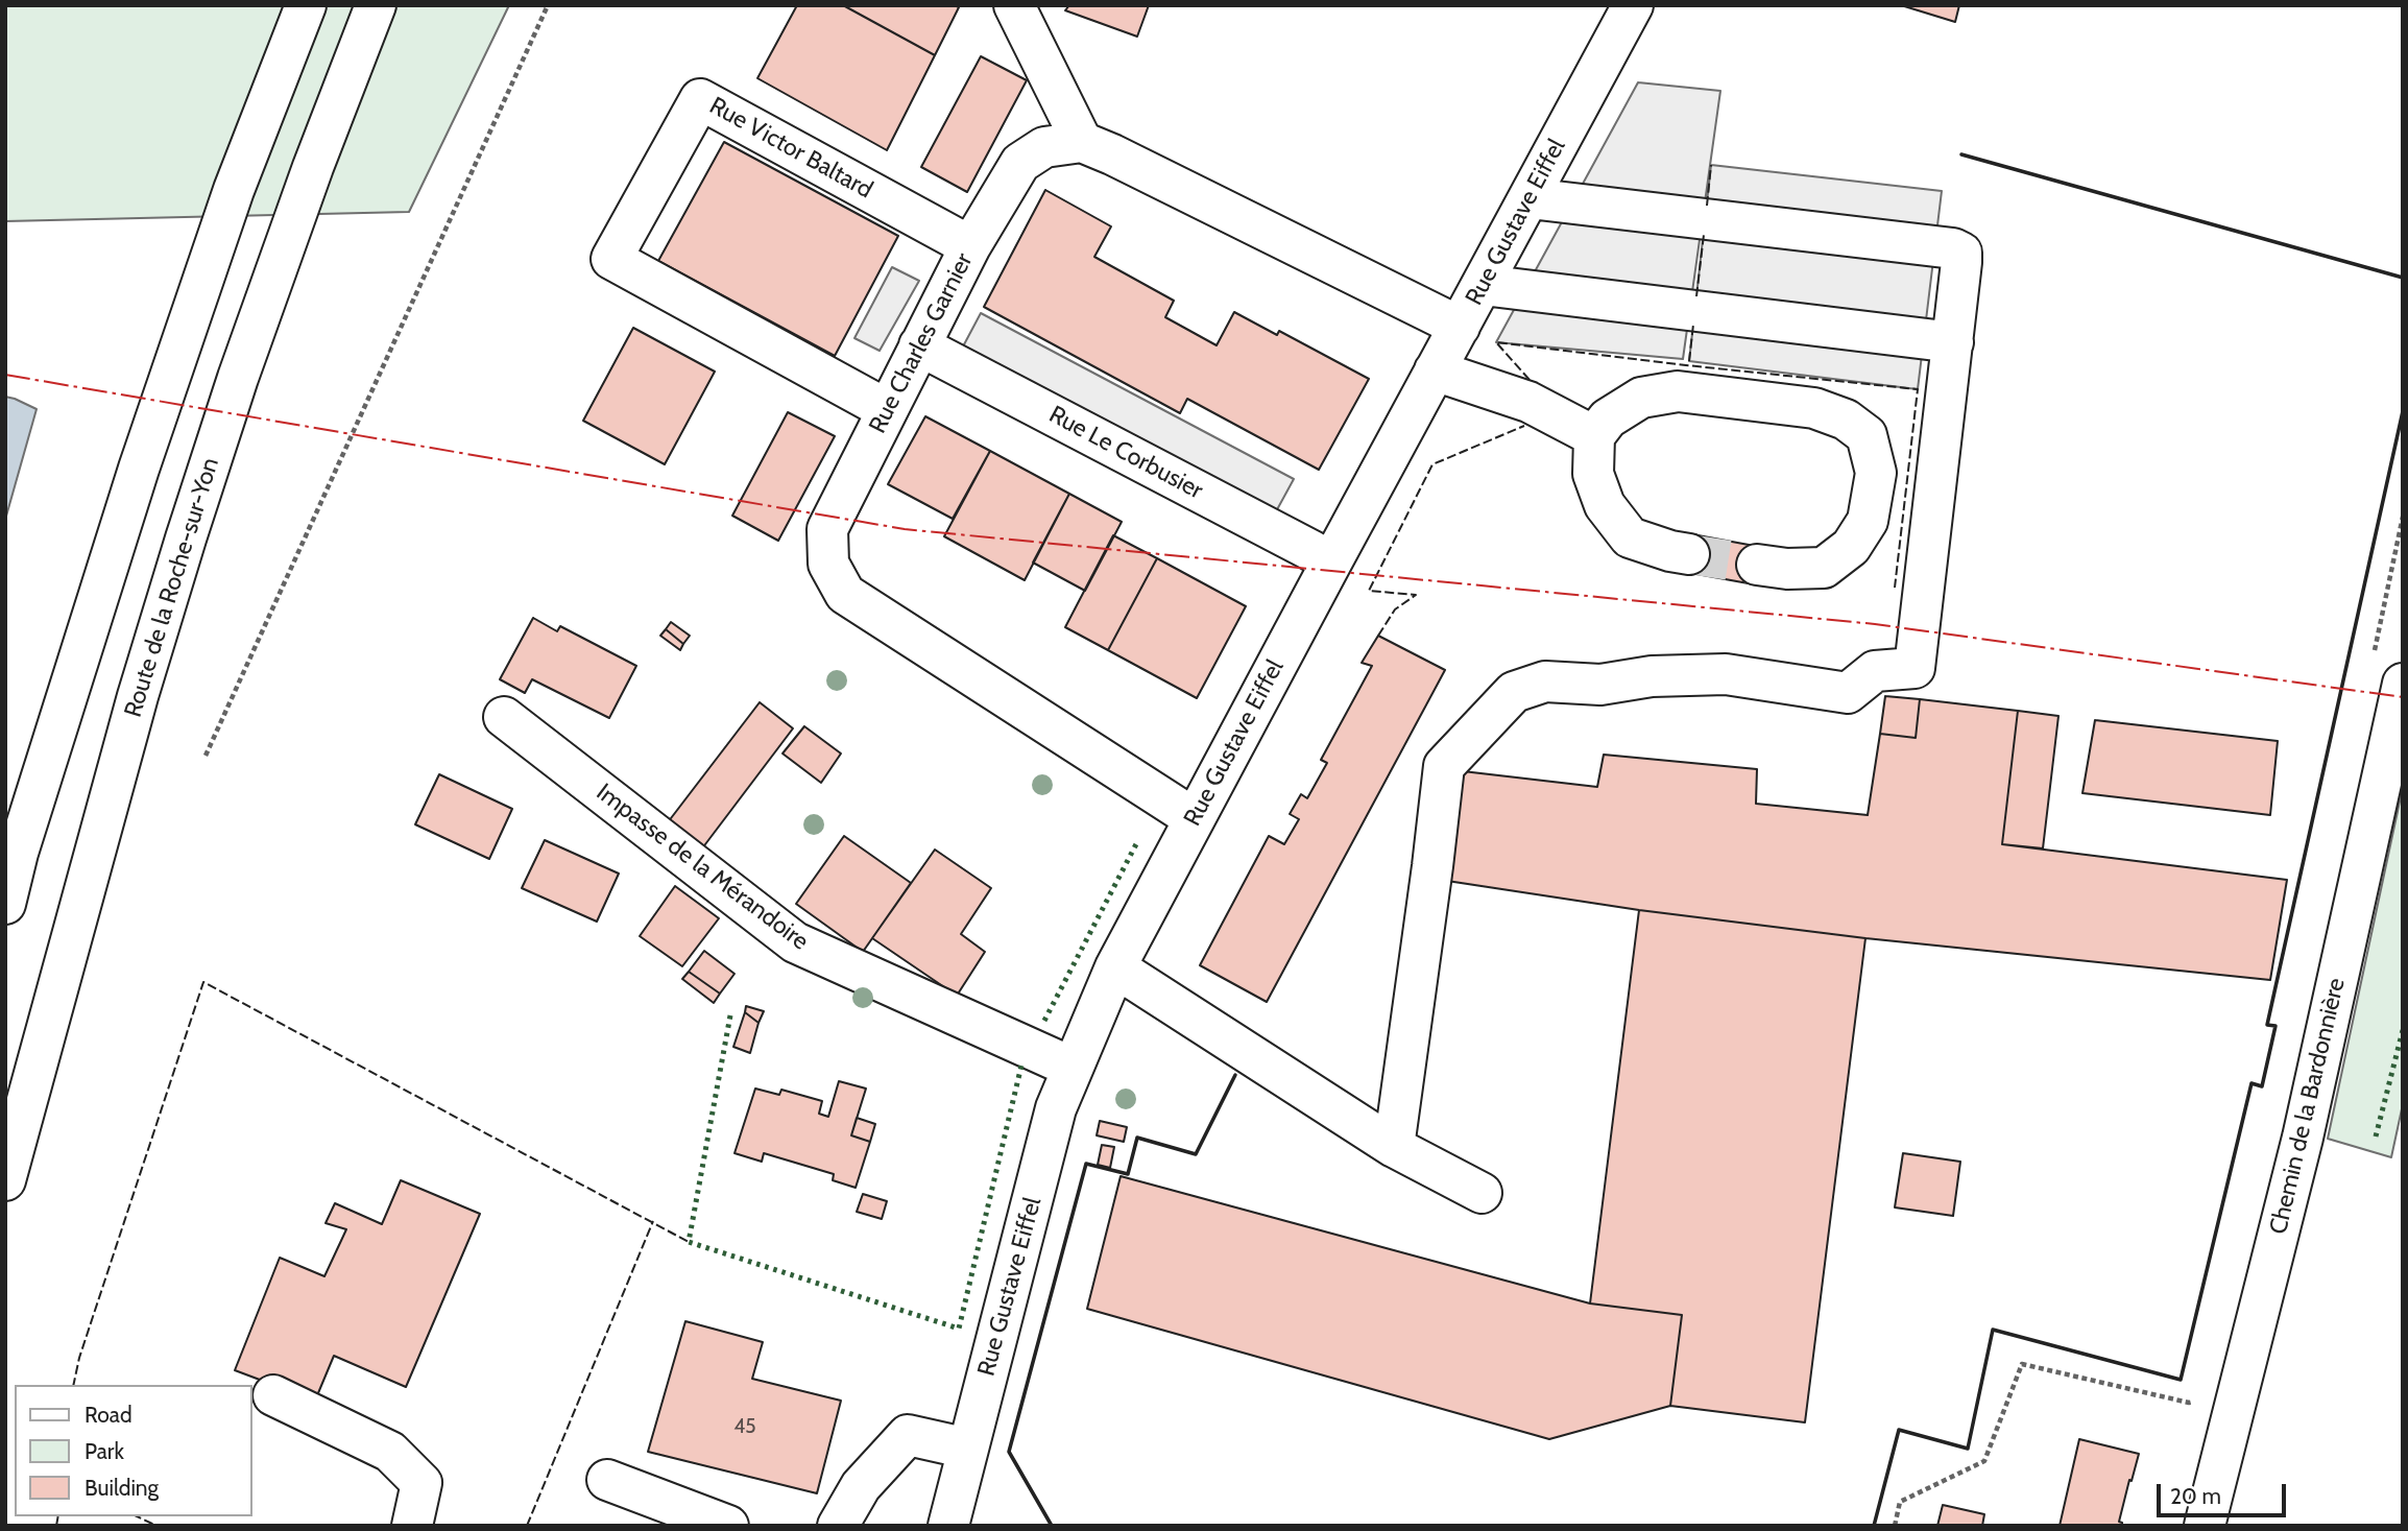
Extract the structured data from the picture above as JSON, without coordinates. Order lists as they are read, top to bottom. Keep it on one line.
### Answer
{"streets":{"main road":["Rue Victor Baltard","Rue Gustave Eiffel","Rue Charles Garnier","Rue Le Corbusier","Route de la Roche-sur-Yon","Impasse de la Mérandoire","Chemin de la Bardonnière"]},"crossings":[["Rue Victor Baltard","Rue Charles Garnier"],["Rue Gustave Eiffel","Rue Charles Garnier"],["Rue Gustave Eiffel","Rue Le Corbusier"],["Rue Gustave Eiffel","Impasse de la Mérandoire"],["Rue Charles Garnier","Rue Le Corbusier"]],"house_numbers":["45"],"legend":["Road","Park","Building"],"scale_bar":"20 m"}
